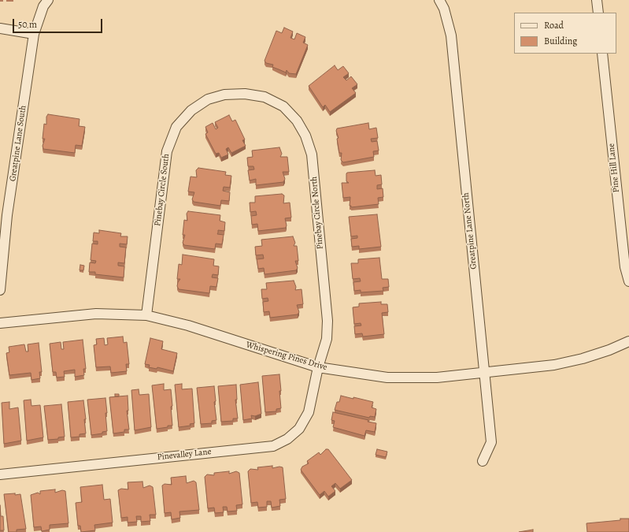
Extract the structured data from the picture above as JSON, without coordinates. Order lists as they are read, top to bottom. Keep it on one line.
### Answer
{"streets":{"street":["Greatpine Lane South","Pine Hill Lane","Pinebay Circle South","Pinebay Circle North","Greatpine Lane North","Whispering Pines Drive","Pinevalley Lane"]},"crossings":[["Pinebay Circle South","Pinebay Circle North"],["Pinebay Circle South","Whispering Pines Drive"],["Pinebay Circle North","Whispering Pines Drive"],["Pinebay Circle North","Pinevalley Lane"],["Greatpine Lane North","Whispering Pines Drive"],["Whispering Pines Drive","Pinevalley Lane"]],"legend":["Road","Building"],"scale_bar":"50 m"}
